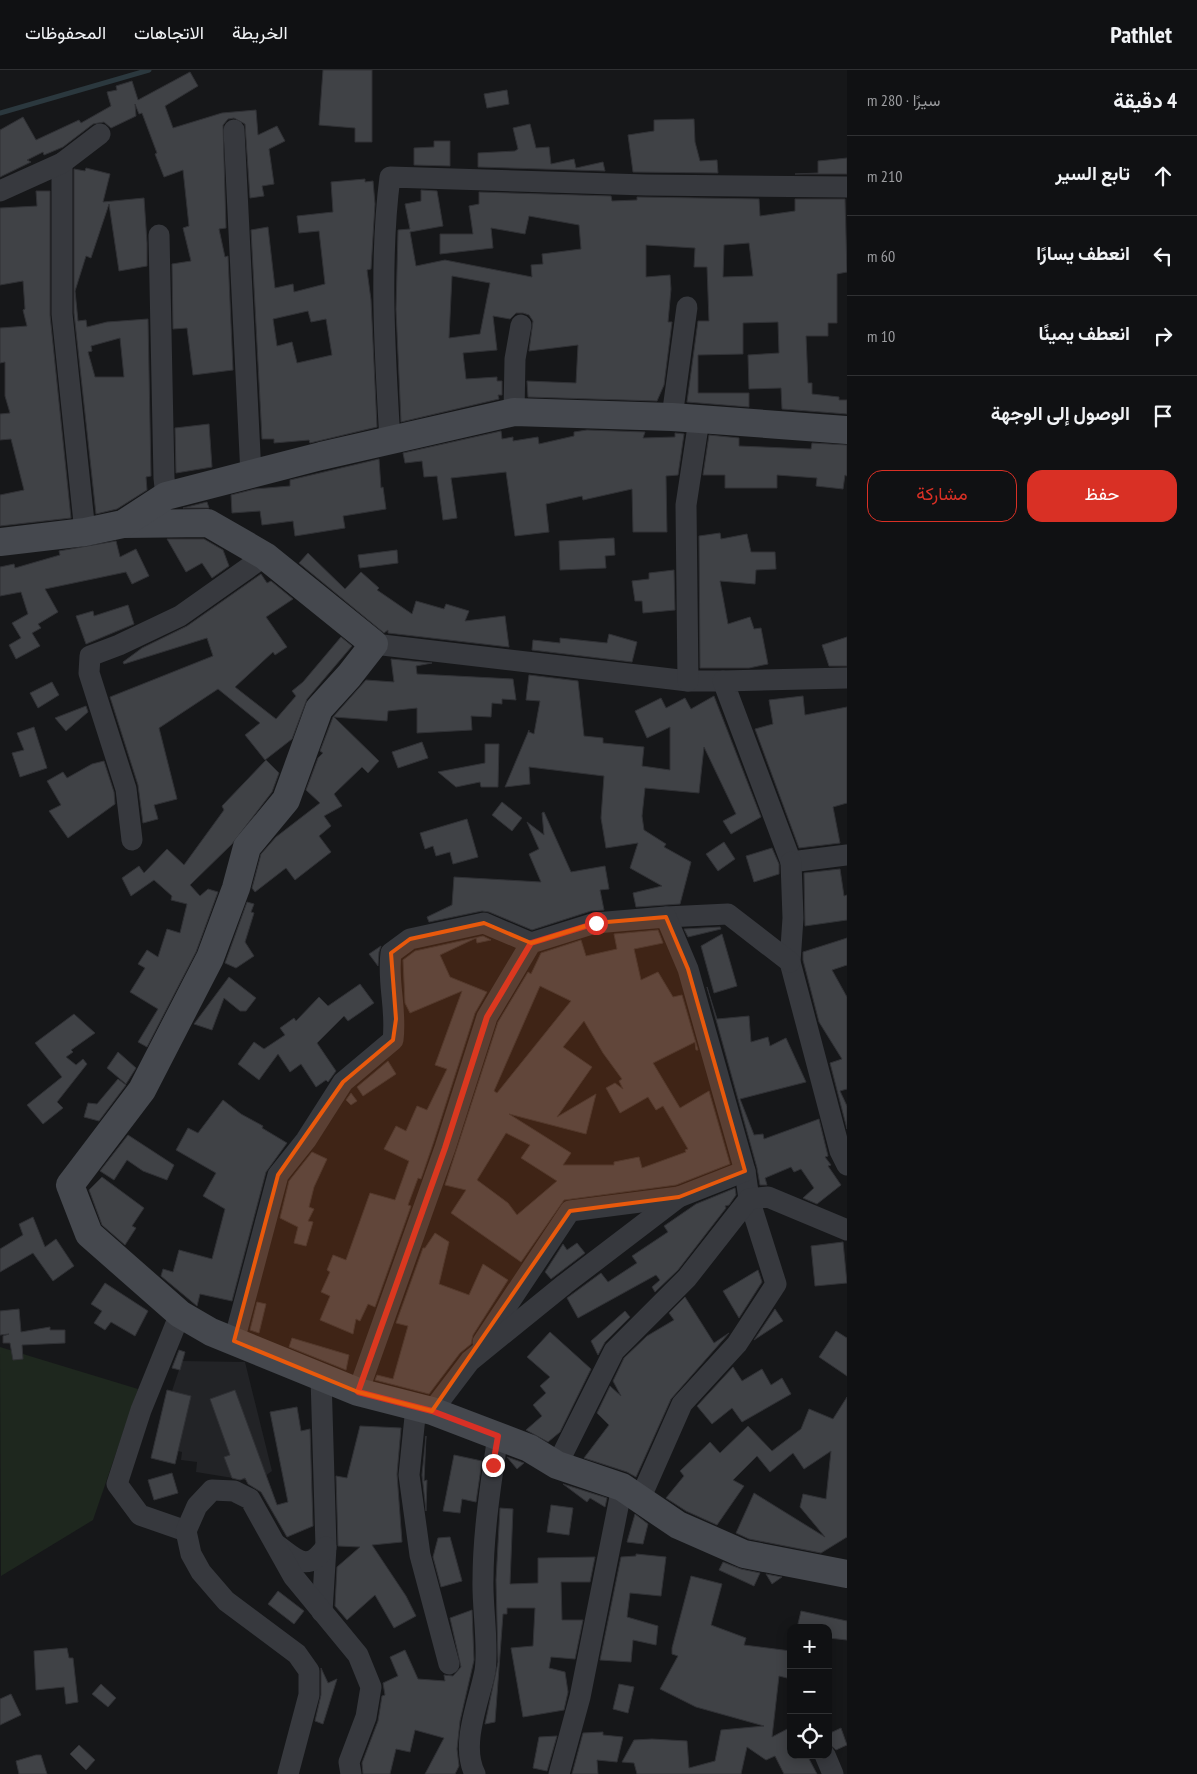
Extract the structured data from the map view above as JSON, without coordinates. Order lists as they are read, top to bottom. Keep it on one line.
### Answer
{"page":{"header":"Pathlet","nav":["الخريطة","الاتجاهات","المحفوظات"],"heading":["4 دقيقة","سيرًا · 280 m"],"list":[["تابع السير","210 m"],["انعطف يسارًا","60 m"],["انعطف يمينًا","10 m"],"الوصول إلى الوجهة"],"buttons":["حفظ","مشاركة"],"map_buttons":["+","−"]}}
